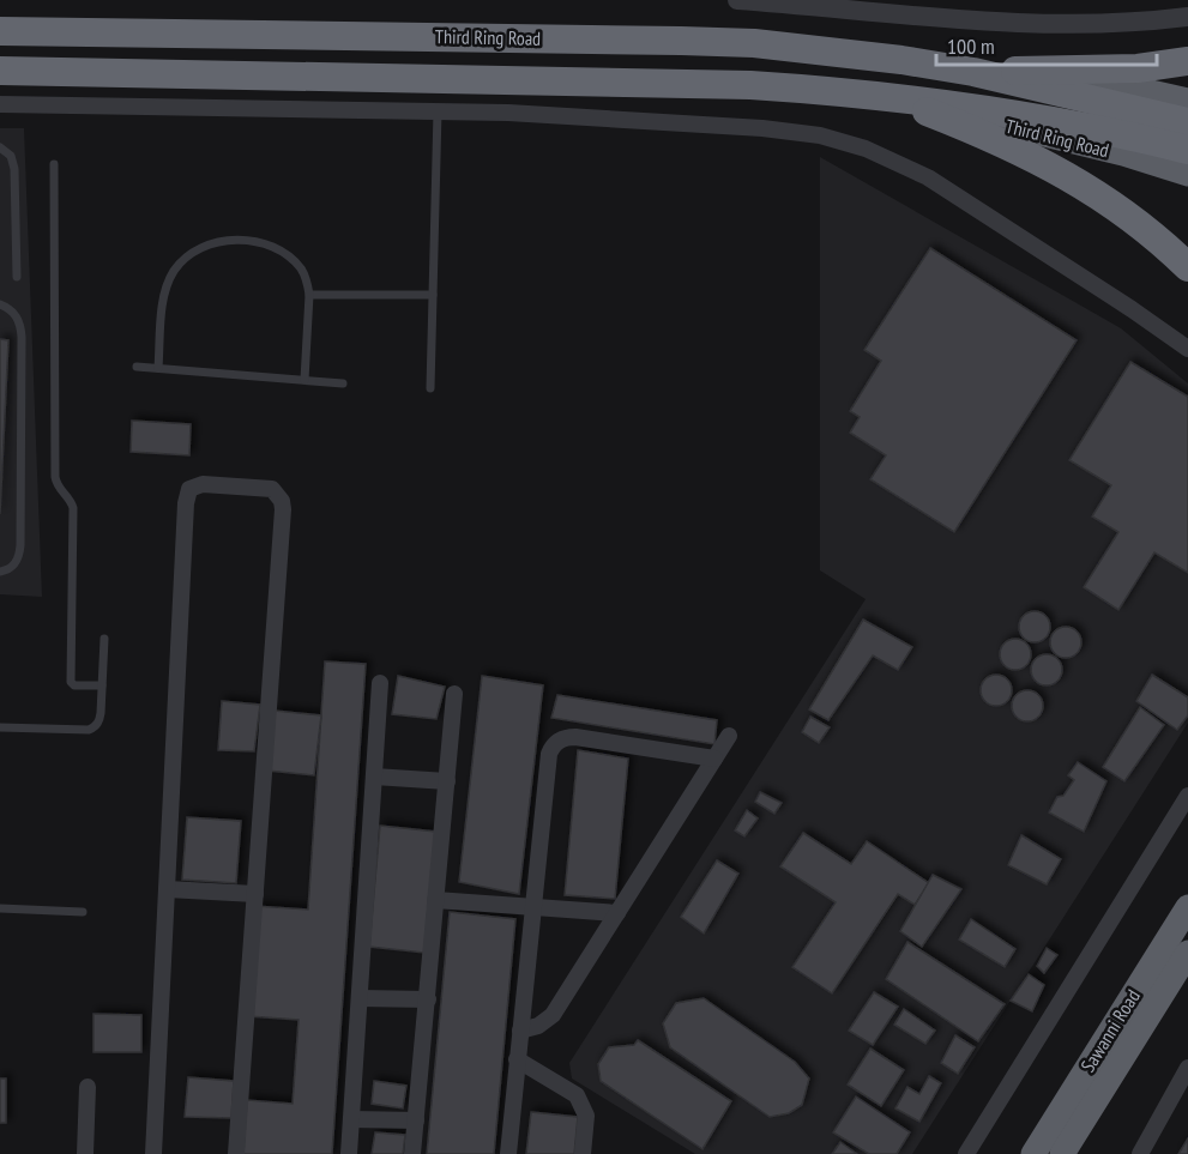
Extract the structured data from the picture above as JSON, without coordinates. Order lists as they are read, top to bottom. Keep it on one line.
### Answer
{"streets":{"highway":["Third Ring Road","Sawanni Road"]},"scale_bar":"100 m"}
